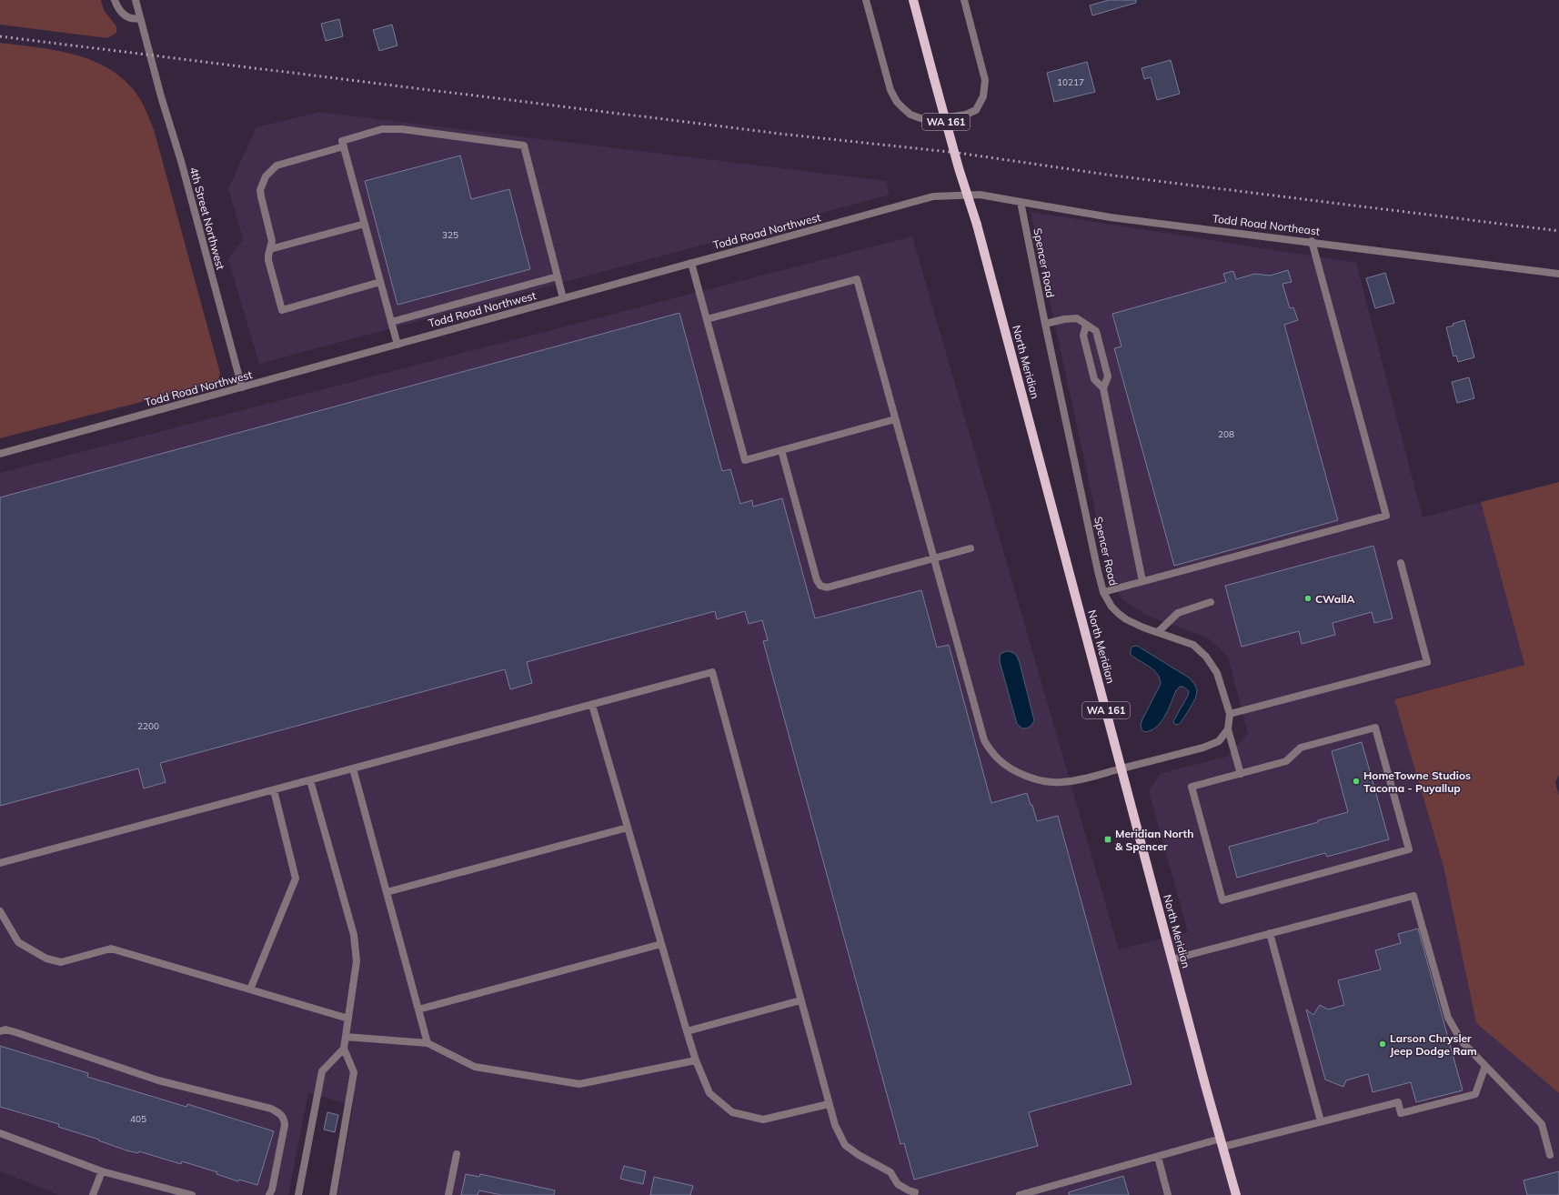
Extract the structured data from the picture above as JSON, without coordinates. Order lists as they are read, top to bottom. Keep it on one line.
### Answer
{"streets":{"main road":["WA 161","North Meridian"],"street":["4th Street Northwest","Todd Road Northeast","Todd Road Northwest","Spencer Road"]},"crossings":[["4th Street Northwest","Todd Road Northwest"],["Todd Road Northeast","Todd Road Northwest"],["Todd Road Northeast","Spencer Road"]],"places":{"other":["CWallA","HomeTowne Studios Tacoma - Puyallup","Larson Chrysler Jeep Dodge Ram"],"transit":["Meridian North & Spencer"]},"house_numbers":["10217","325","208","2200","405"]}
